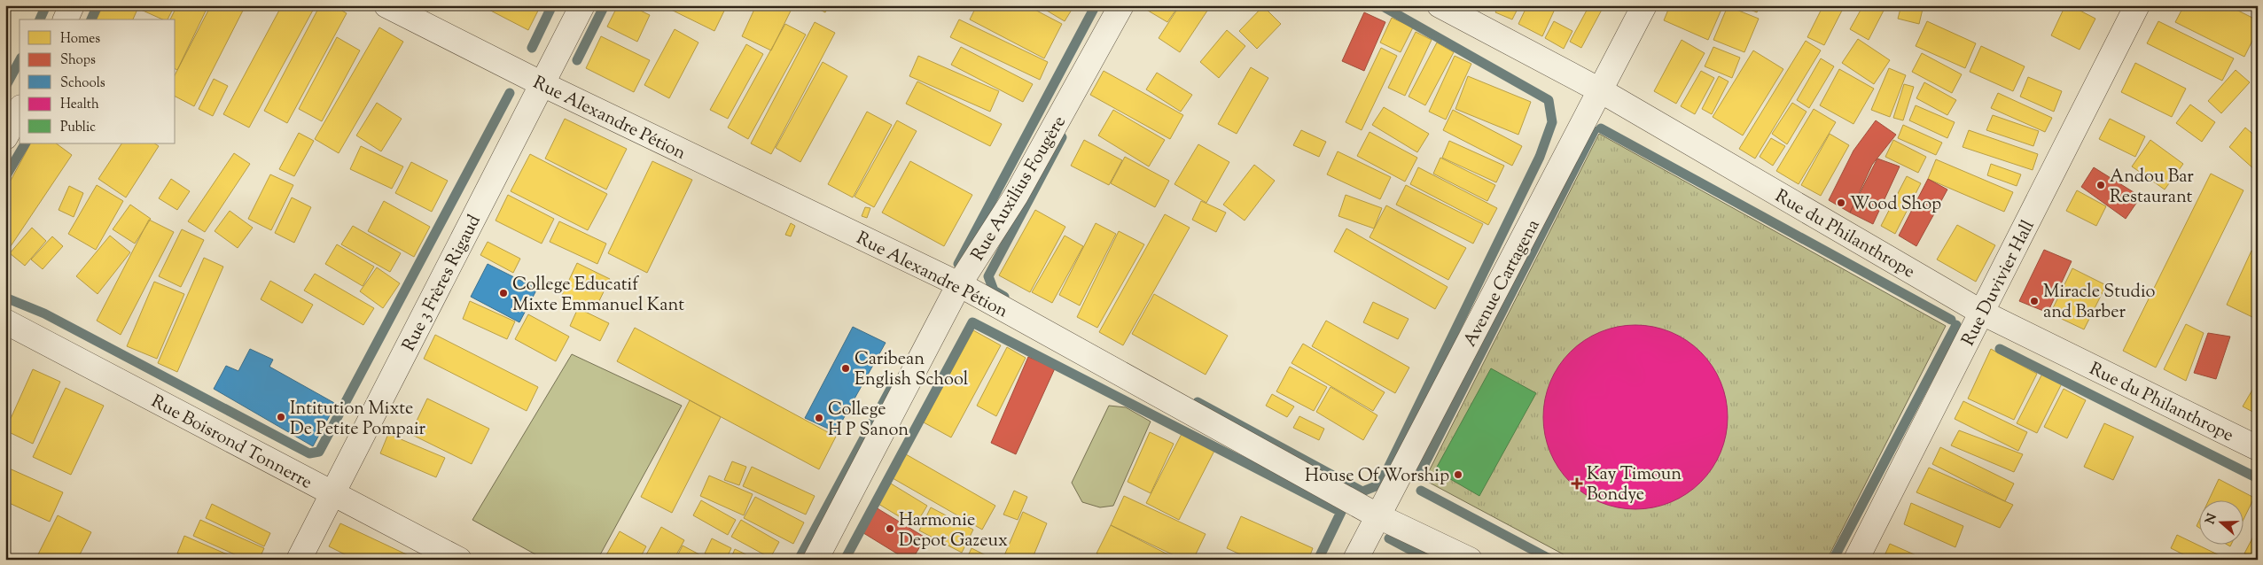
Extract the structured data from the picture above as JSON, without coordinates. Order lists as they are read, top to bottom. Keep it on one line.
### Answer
{"streets":{"street":["Rue Alexandre Pétion","Rue Auxilius Fougère","Rue du Philanthrope","Rue 3 Frères Rigaud","Avenue Cartagena","Rue Duvivier Hall","Rue Boisrond Tonnerre"]},"crossings":[["Rue Alexandre Pétion","Rue Auxilius Fougère"],["Rue Alexandre Pétion","Rue 3 Frères Rigaud"],["Rue Alexandre Pétion","Avenue Cartagena"],["Rue du Philanthrope","Avenue Cartagena"],["Rue du Philanthrope","Rue Duvivier Hall"],["Rue 3 Frères Rigaud","Rue Boisrond Tonnerre"]],"places":{"other":["Andou Bar Restaurant","Wood Shop","College Educatif Mixte Emmanuel Kant","Miracle Studio and Barber","Caribean English School","Intitution Mixte De Petite Pompair","College H P Sanon","House Of Worship","Harmonie Depot Gazeux"],"health":["Kay Timoun Bondye"]},"legend":["Homes","Shops","Schools","Health","Public"],"north":"left"}
